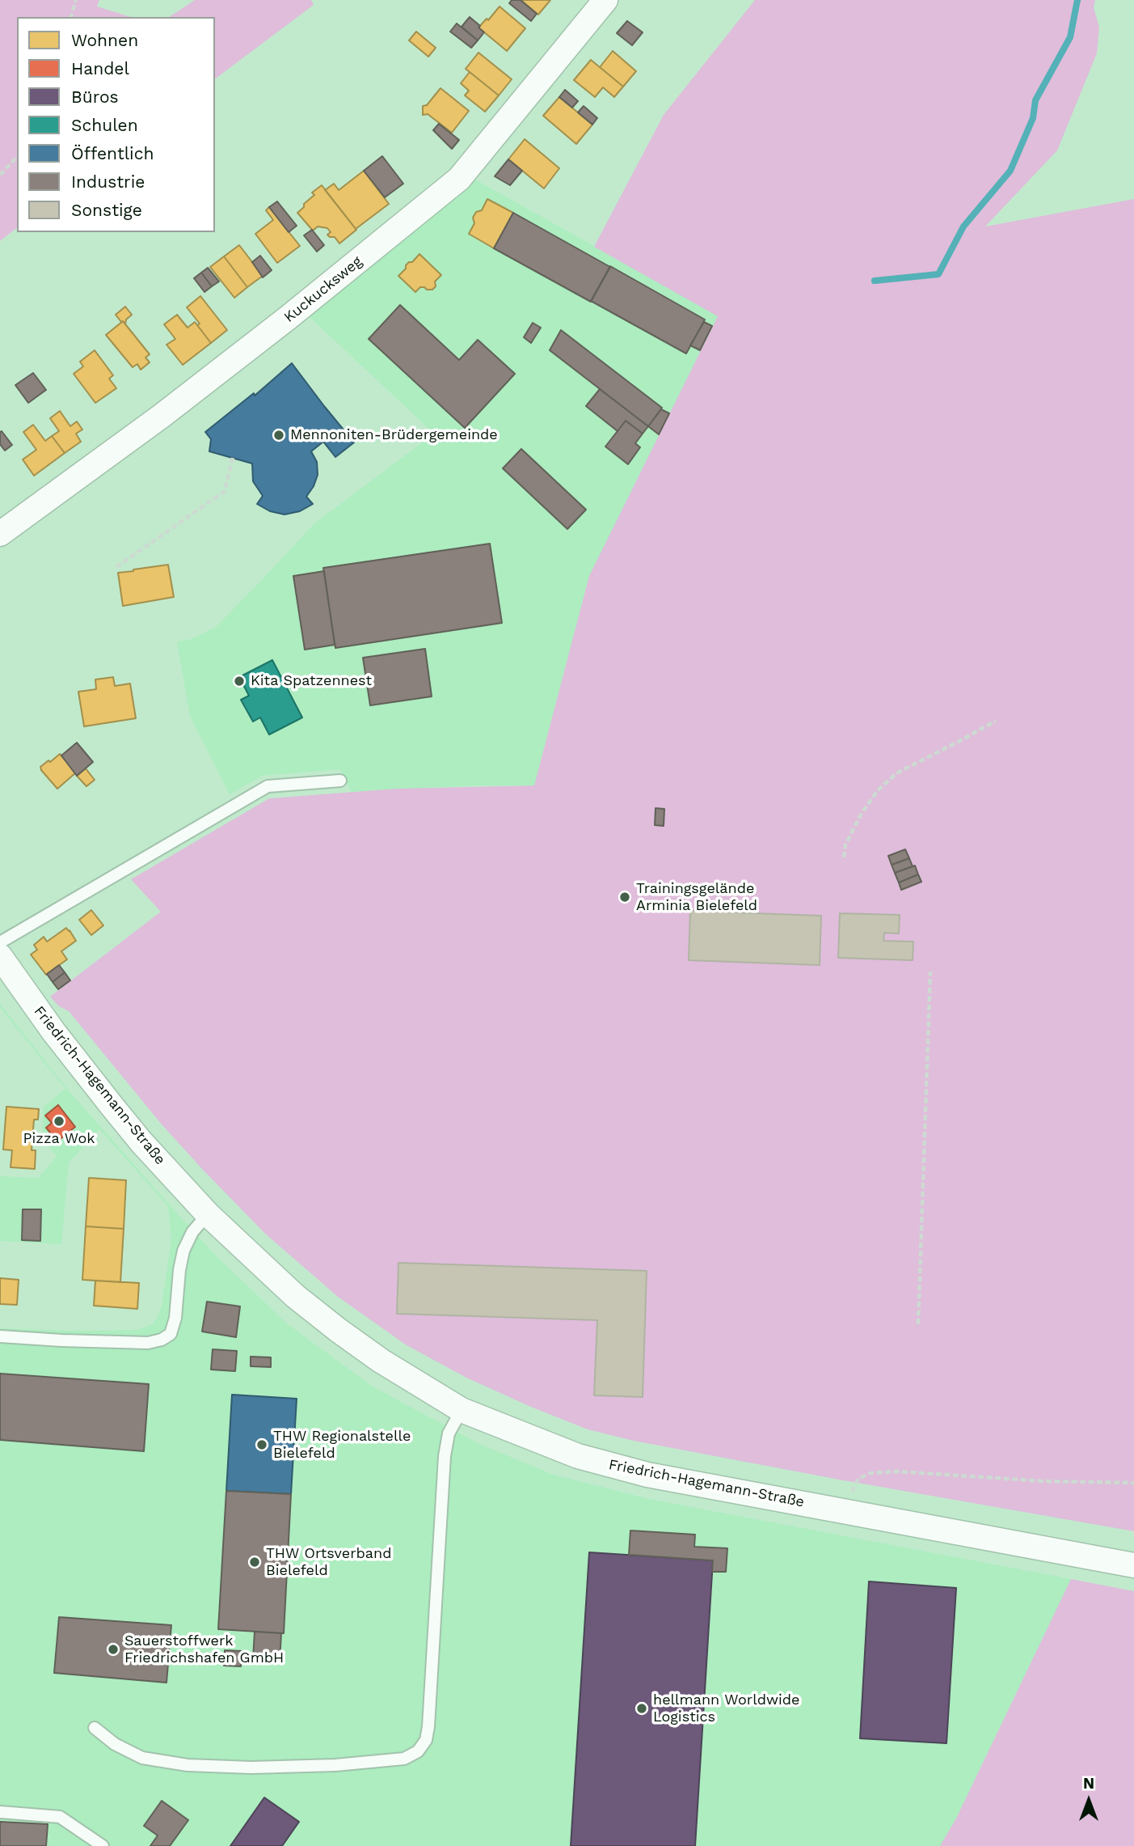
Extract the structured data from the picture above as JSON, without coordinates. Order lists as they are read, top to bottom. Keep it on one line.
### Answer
{"streets":{"street":["Kuckucksweg","Friedrich-Hagemann-Straße"]},"places":["Mennoniten-Brüdergemeinde","Kita Spatzennest","Trainingsgelände Arminia Bielefeld","Pizza Wok","THW Regionalstelle Bielefeld","THW Ortsverband Bielefeld","Sauerstoffwerk Friedrichshafen GmbH","hellmann Worldwide Logistics"],"legend":["Wohnen","Handel","Büros","Schulen","Öffentlich","Industrie","Sonstige"],"north":"top"}
